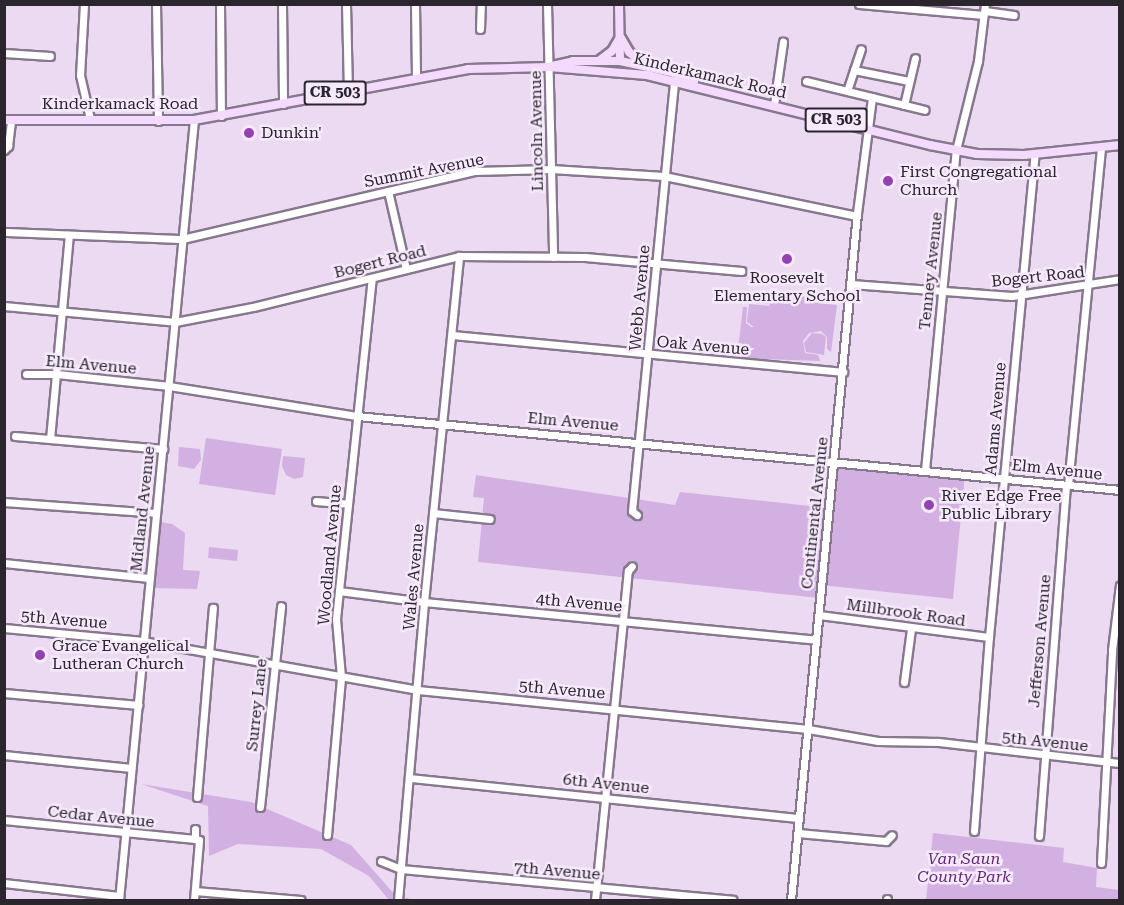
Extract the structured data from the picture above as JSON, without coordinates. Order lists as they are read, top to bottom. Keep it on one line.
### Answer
{"streets":{"main road":["Kinderkamack Road","CR 503"],"street":["Lincoln Avenue","Summit Avenue","Bogert Road","Tenney Avenue","Webb Avenue","Oak Avenue","Elm Avenue","Adams Avenue","Midland Avenue","Continental Avenue","Woodland Avenue","Wales Avenue","4th Avenue","Millbrook Road","5th Avenue","Jefferson Avenue","Surrey Lane","6th Avenue","Cedar Avenue","7th Avenue"]},"crossings":[["Kinderkamack Road","Lincoln Avenue"],["Kinderkamack Road","Tenney Avenue"],["Kinderkamack Road","Webb Avenue"],["Kinderkamack Road","Adams Avenue"],["Kinderkamack Road","Midland Avenue"],["Kinderkamack Road","Continental Avenue"],["Kinderkamack Road","Jefferson Avenue"],["Lincoln Avenue","Summit Avenue"],["Lincoln Avenue","Bogert Road"],["Summit Avenue","Webb Avenue"],["Summit Avenue","Midland Avenue"],["Summit Avenue","Continental Avenue"],["Bogert Road","Tenney Avenue"],["Bogert Road","Webb Avenue"],["Bogert Road","Adams Avenue"],["Bogert Road","Midland Avenue"],["Bogert Road","Continental Avenue"],["Bogert Road","Woodland Avenue"],["Bogert Road","Wales Avenue"],["Bogert Road","Jefferson Avenue"],["Tenney Avenue","Elm Avenue"],["Webb Avenue","Oak Avenue"],["Webb Avenue","Elm Avenue"],["Oak Avenue","Continental Avenue"],["Oak Avenue","Wales Avenue"],["Elm Avenue","Adams Avenue"],["Elm Avenue","Midland Avenue"],["Elm Avenue","Continental Avenue"],["Elm Avenue","Woodland Avenue"],["Elm Avenue","Wales Avenue"],["Elm Avenue","Jefferson Avenue"],["Adams Avenue","Millbrook Road"],["Adams Avenue","5th Avenue"],["Midland Avenue","5th Avenue"],["Midland Avenue","Cedar Avenue"],["Continental Avenue","4th Avenue"],["Continental Avenue","Millbrook Road"],["Continental Avenue","5th Avenue"],["Continental Avenue","6th Avenue"],["Woodland Avenue","4th Avenue"],["Woodland Avenue","5th Avenue"],["Wales Avenue","4th Avenue"],["Wales Avenue","5th Avenue"],["Wales Avenue","6th Avenue"],["Wales Avenue","7th Avenue"],["5th Avenue","Jefferson Avenue"],["5th Avenue","Surrey Lane"]],"parks":["Van Saun County Park"],"places":["Dunkin'","First Congregational Church","Roosevelt Elementary School","River Edge Free Public Library","Grace Evangelical Lutheran Church"]}
